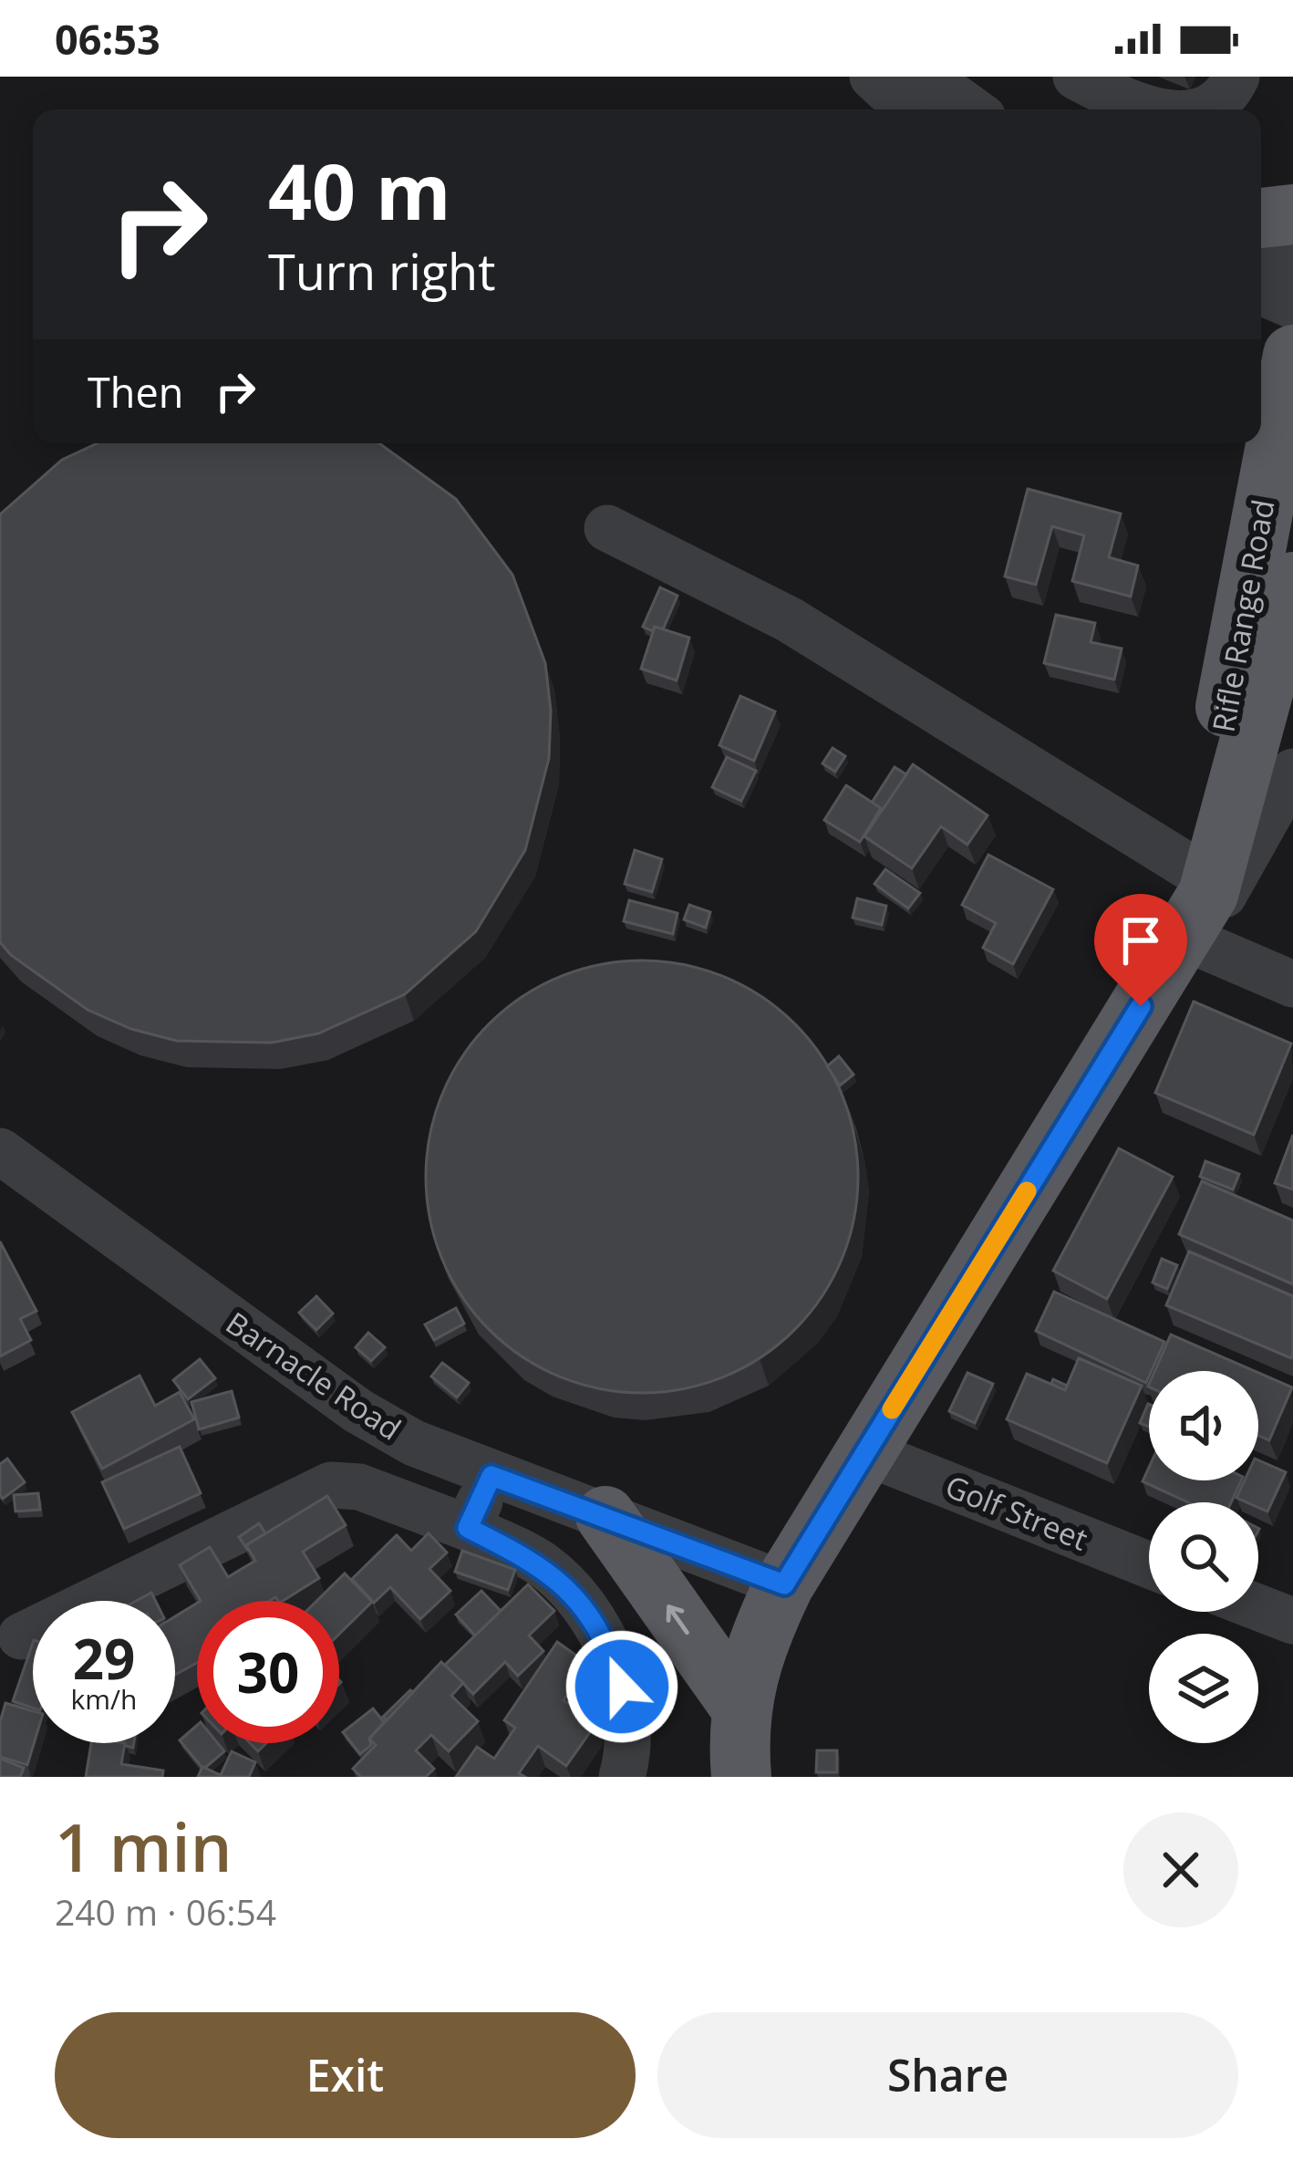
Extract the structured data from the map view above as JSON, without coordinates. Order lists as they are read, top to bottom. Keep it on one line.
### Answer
{"streets":{"main road":["Rifle Range Road"],"street":["Barnacle Road","Golf Street"]},"page":{"status":"06:53","turn":["40 m","Turn right"],"then":"Then","speed":"29 km/h","limit":"30","heading":["1 min","240 m · 06:54"],"buttons":["Exit","Share"]}}
